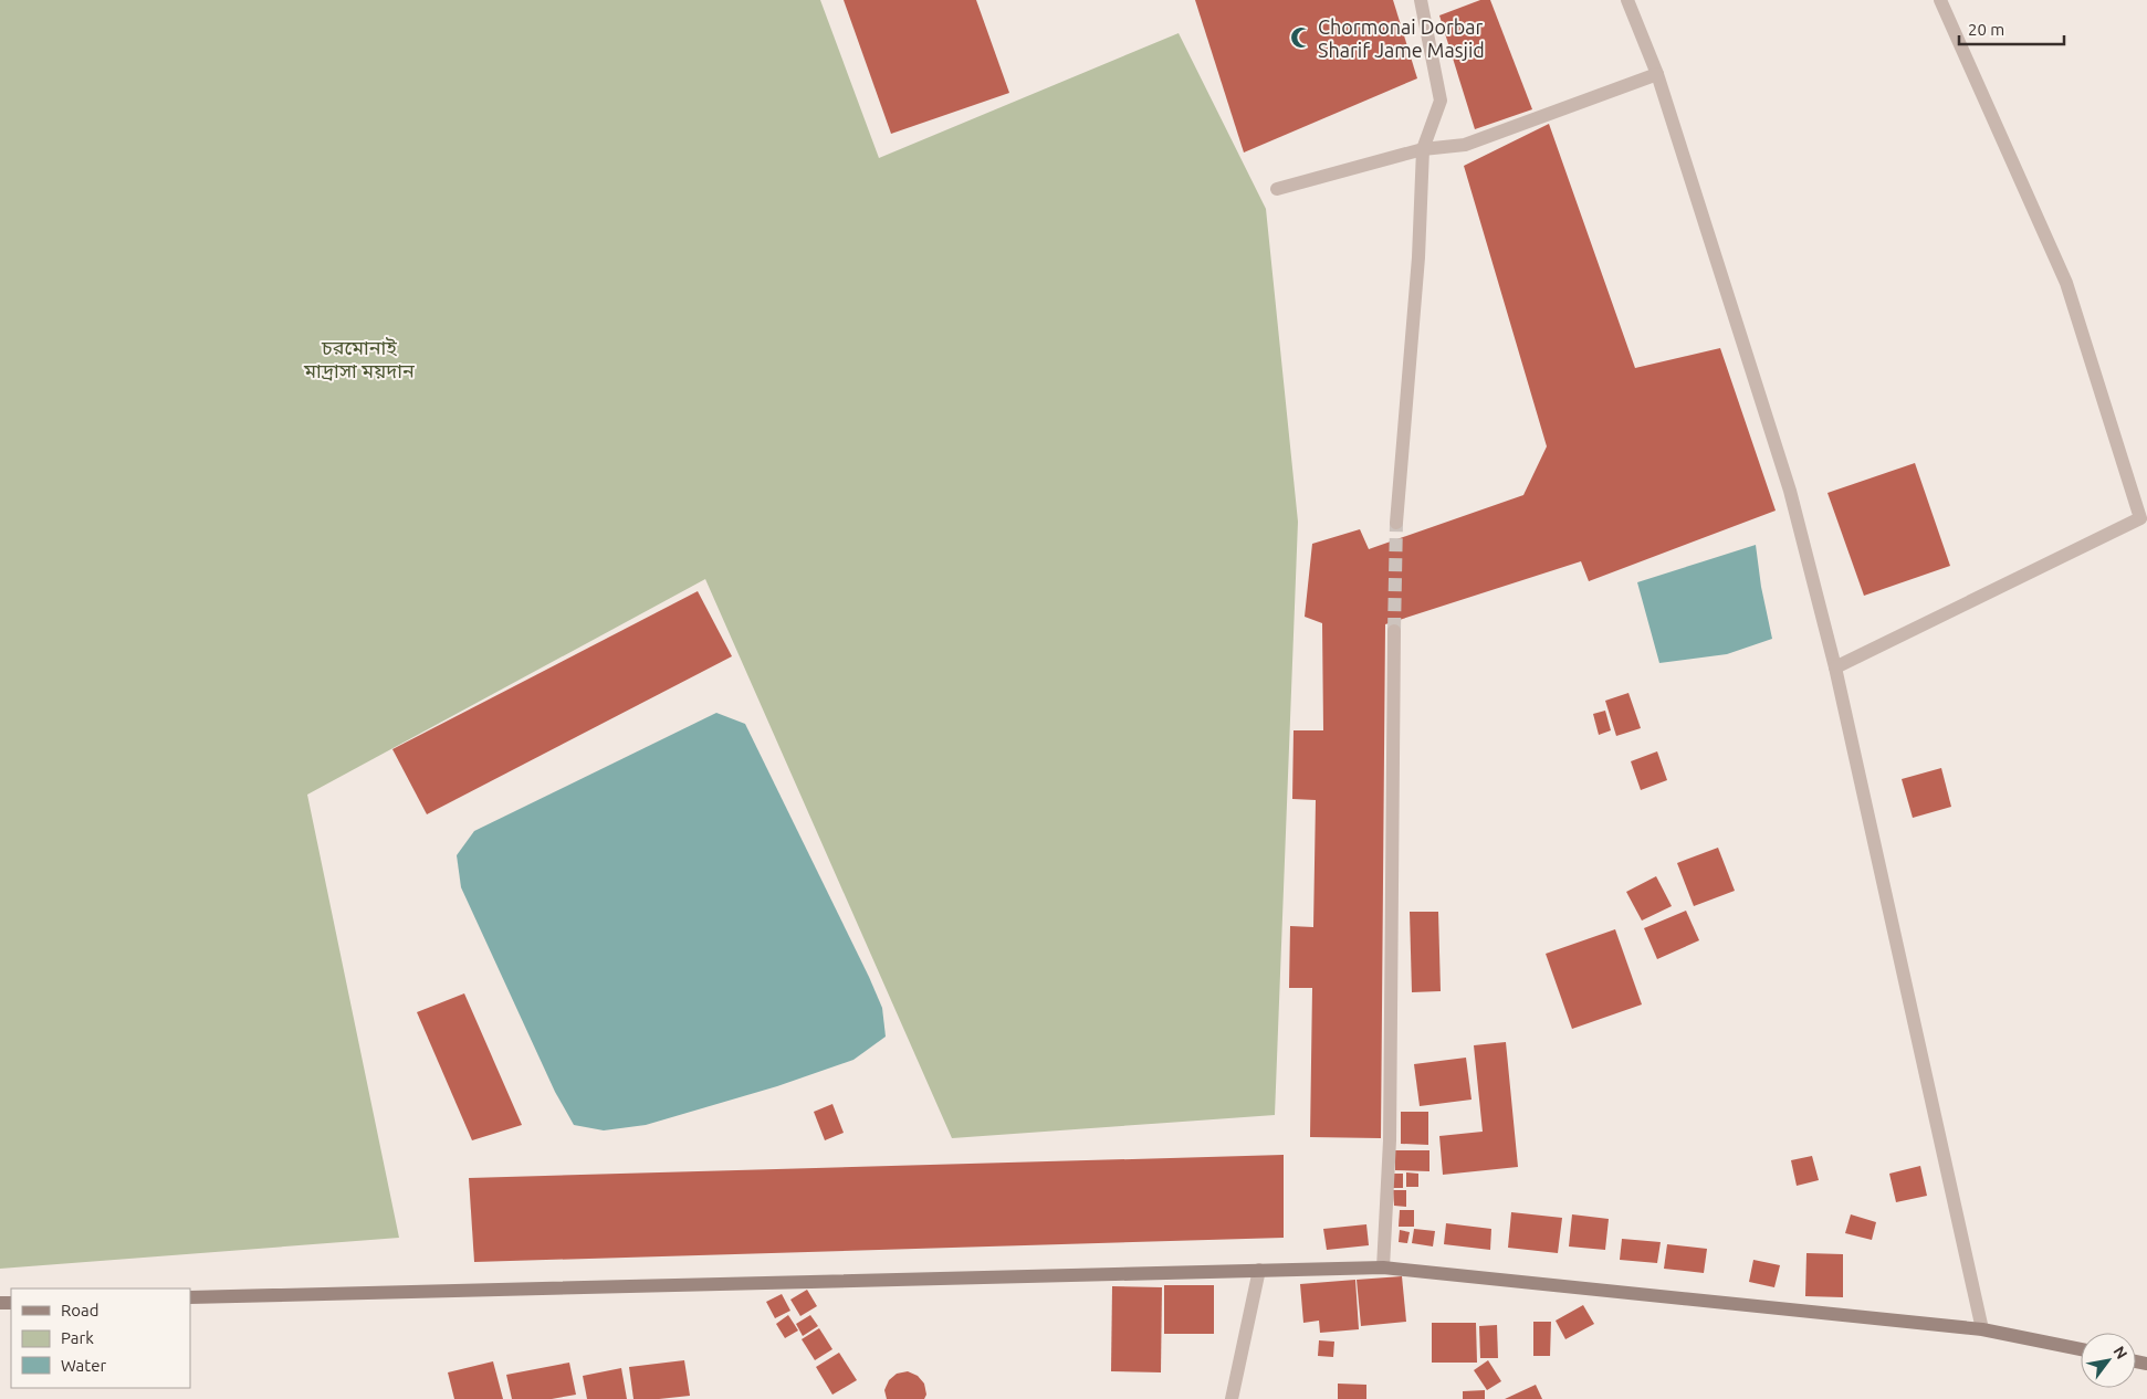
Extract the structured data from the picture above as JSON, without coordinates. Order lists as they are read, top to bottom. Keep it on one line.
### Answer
{"parks":["চরমোনাই মাদ্রাসা ময়দান"],"places":{"mosque":["Chormonai Dorbar Sharif Jame Masjid"]},"legend":["Road","Park","Water"],"scale_bar":"20 m","north":"top right"}
